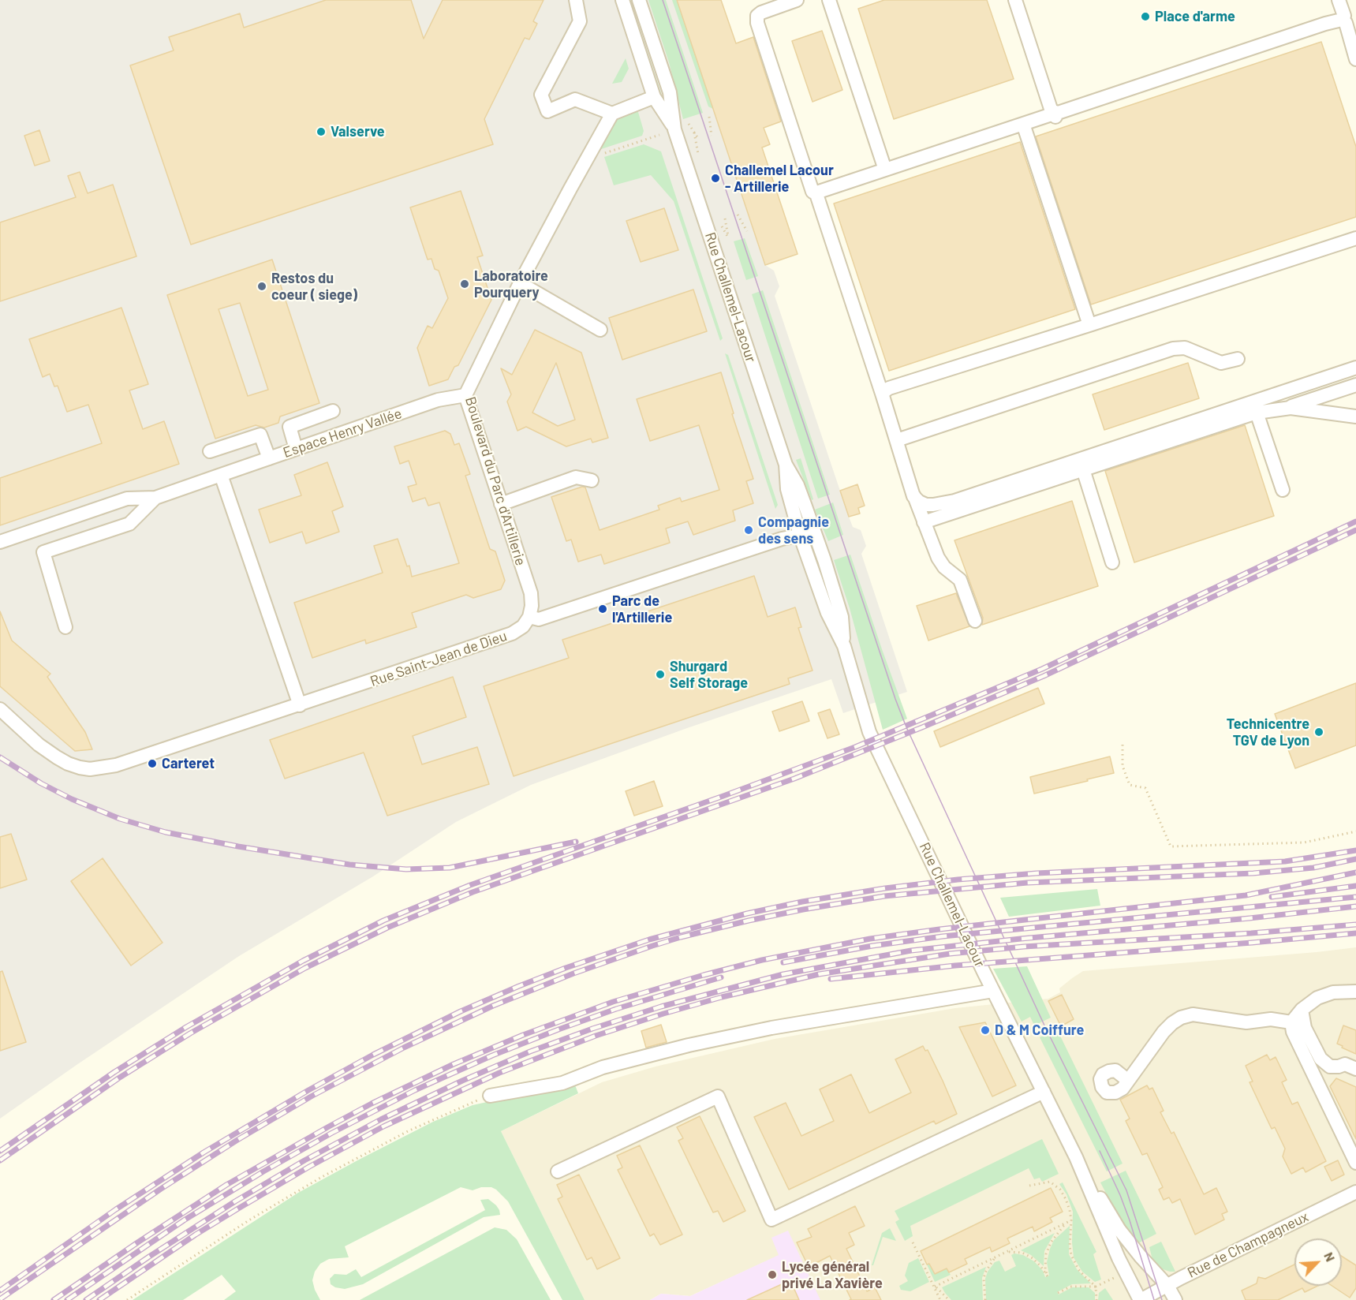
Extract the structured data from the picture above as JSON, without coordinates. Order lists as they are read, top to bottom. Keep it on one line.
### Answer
{"streets":{"street":["Rue Challemel-Lacour","Espace Henry Vallée","Boulevard du Parc d'Artillerie","Rue Saint-Jean de Dieu","Rue de Champagneux"]},"crossings":[["Rue Challemel-Lacour","Rue de Champagneux"],["Espace Henry Vallée","Boulevard du Parc d'Artillerie"],["Boulevard du Parc d'Artillerie","Rue Saint-Jean de Dieu"]],"places":["Place d'arme","Valserve","Challemel Lacour - Artillerie","Laboratoire Pourquery","Restos du coeur ( siege)","Compagnie des sens","Parc de l'Artillerie","Shurgard Self Storage","Technicentre TGV de Lyon","Carteret","D & M Coiffure","Lycée général privé La Xavière"],"north":"top right"}
